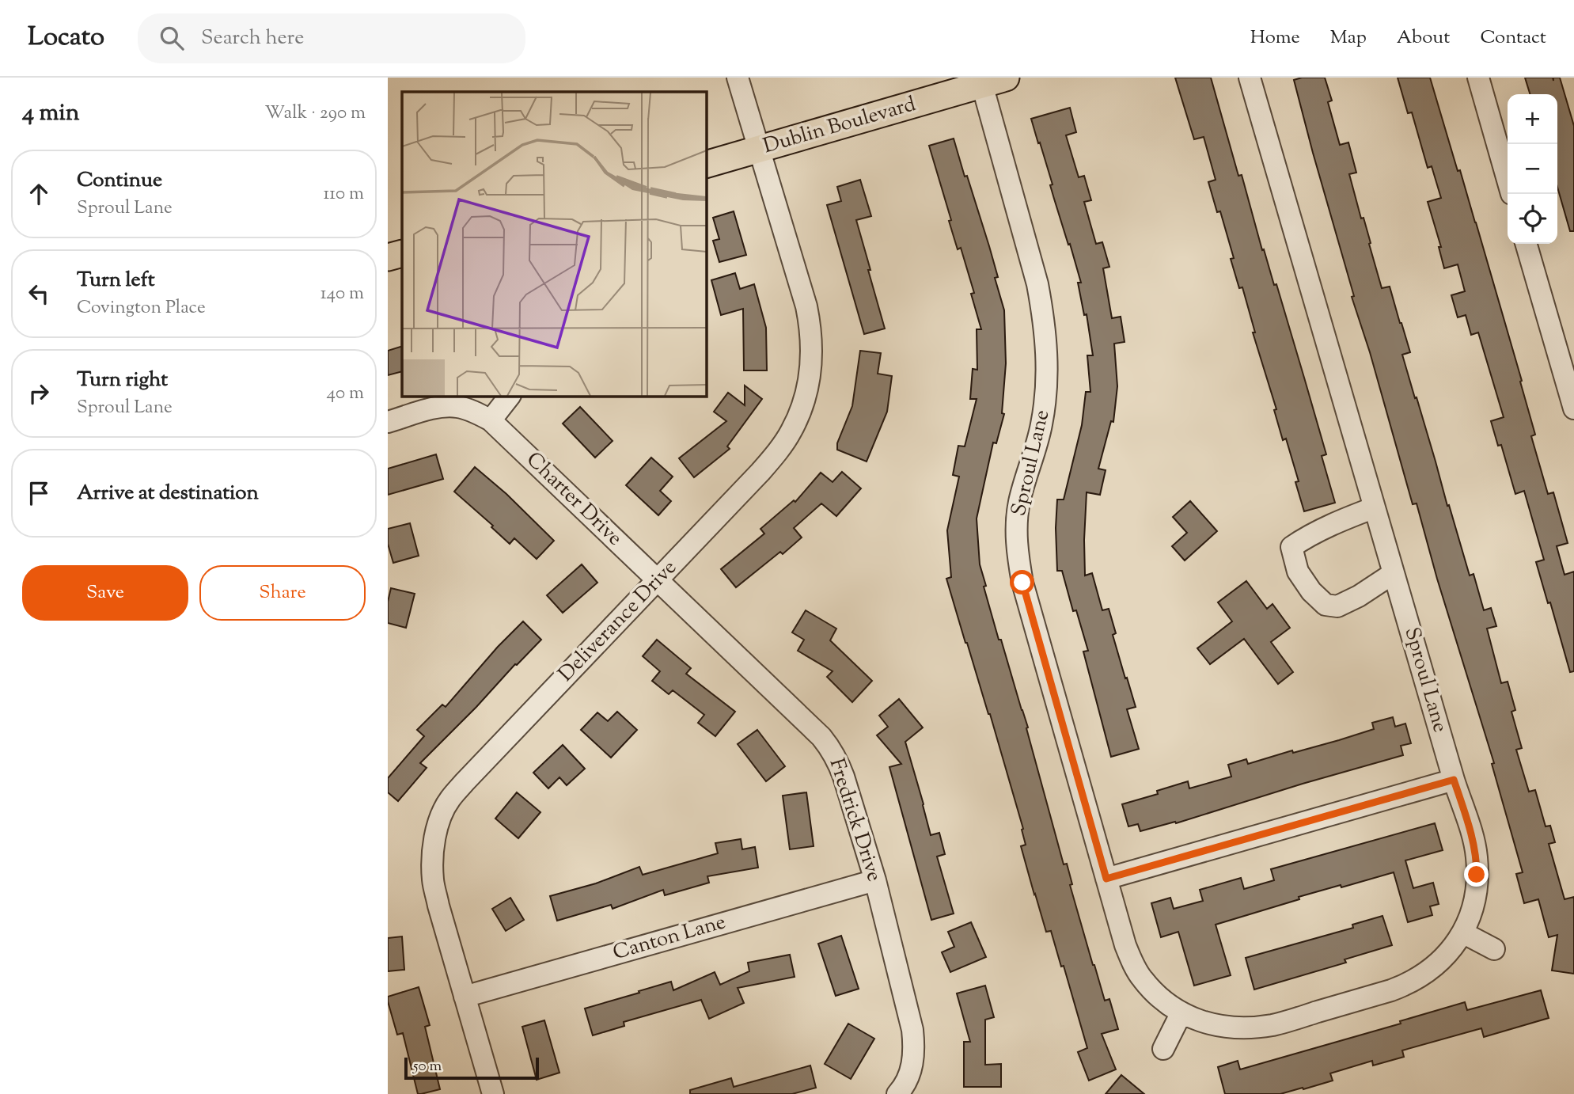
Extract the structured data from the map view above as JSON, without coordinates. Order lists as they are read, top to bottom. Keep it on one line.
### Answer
{"streets":{"main road":["Dublin Boulevard"],"street":["Sproul Lane","Charter Drive","Deliverance Drive","Fredrick Drive","Canton Lane"]},"crossings":[["Dublin Boulevard","Sproul Lane"],["Dublin Boulevard","Deliverance Drive"],["Charter Drive","Deliverance Drive"],["Charter Drive","Fredrick Drive"],["Deliverance Drive","Fredrick Drive"],["Deliverance Drive","Canton Lane"],["Fredrick Drive","Canton Lane"]],"scale_bar":"50 m","page":{"header":"Locato","search":"Search here","nav":["Home","Map","About","Contact"],"heading":["4 min","Walk · 290 m"],"map_buttons":["+","−"],"list":[["Continue","Sproul Lane","110 m"],["Turn left","Covington Place","140 m"],["Turn right","Sproul Lane","40 m"],"Arrive at destination"],"buttons":["Save","Share"],"scale":"50 m"}}
